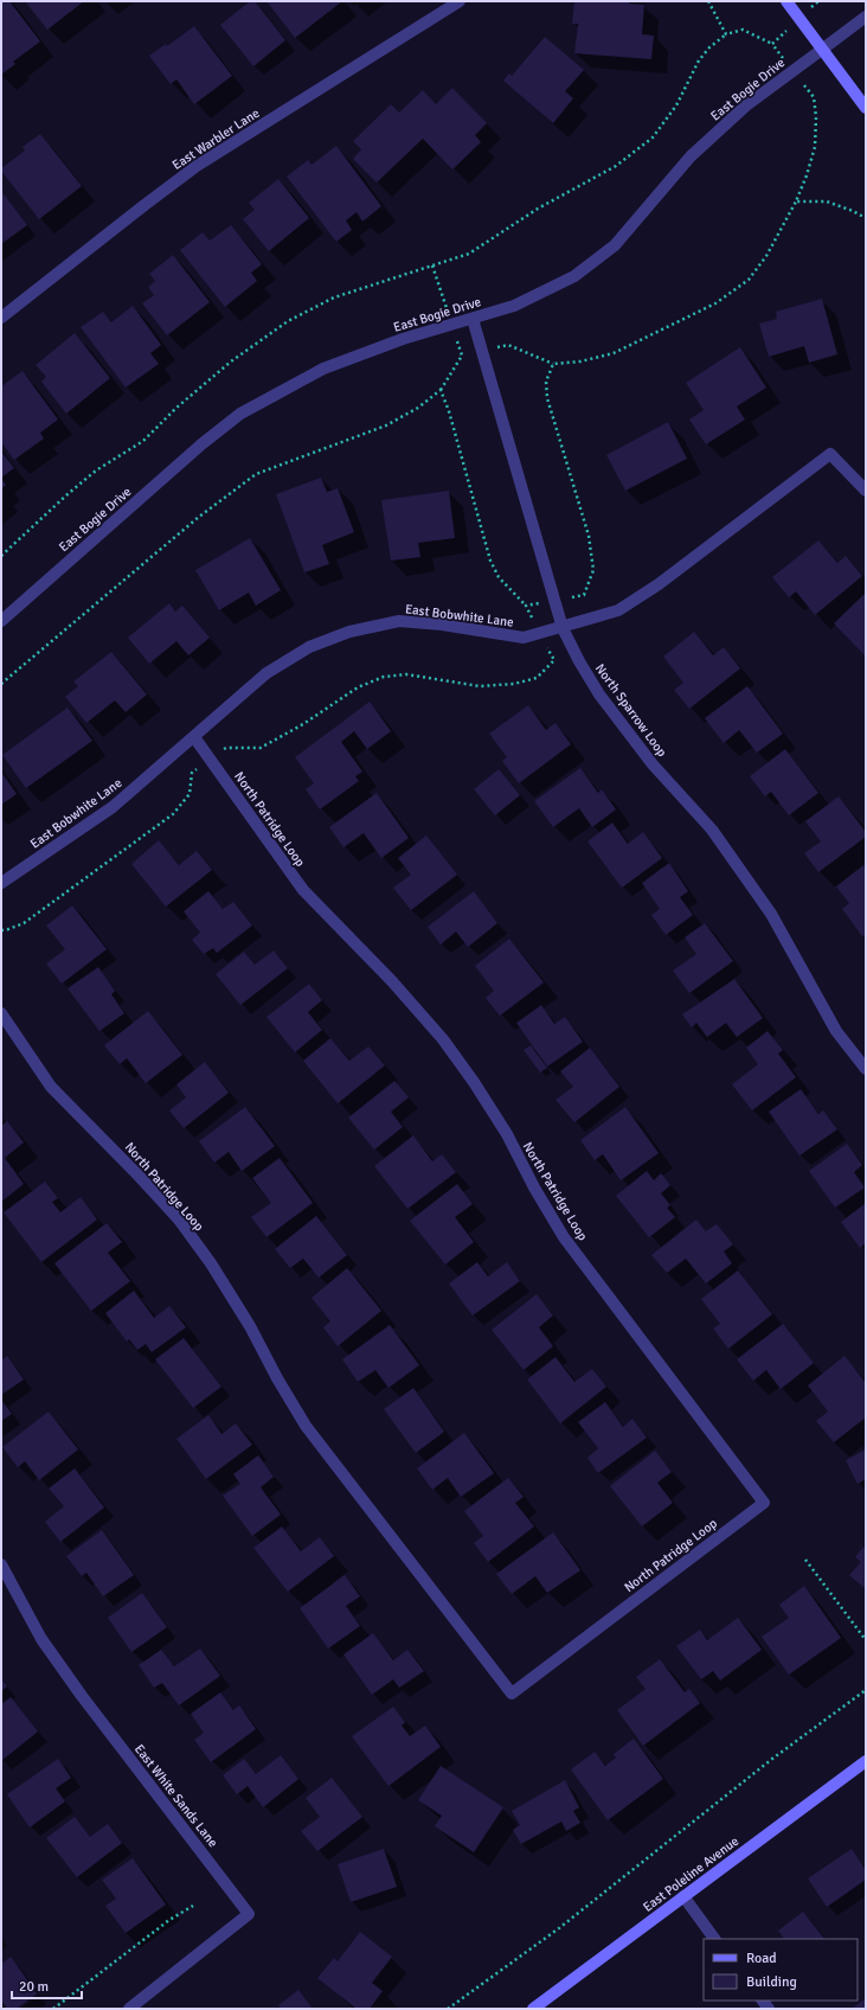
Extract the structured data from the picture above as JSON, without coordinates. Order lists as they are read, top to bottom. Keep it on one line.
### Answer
{"streets":{"main road":["East Poleline Avenue"],"street":["East Bogie Drive","East Warbler Lane","East Bobwhite Lane","North Sparrow Loop","North Patridge Loop","East White Sands Lane"]},"crossings":[["East Bogie Drive","North Sparrow Loop"],["East Bobwhite Lane","North Sparrow Loop"],["East Bobwhite Lane","North Patridge Loop"]],"legend":["Road","Building"],"scale_bar":"20 m"}
